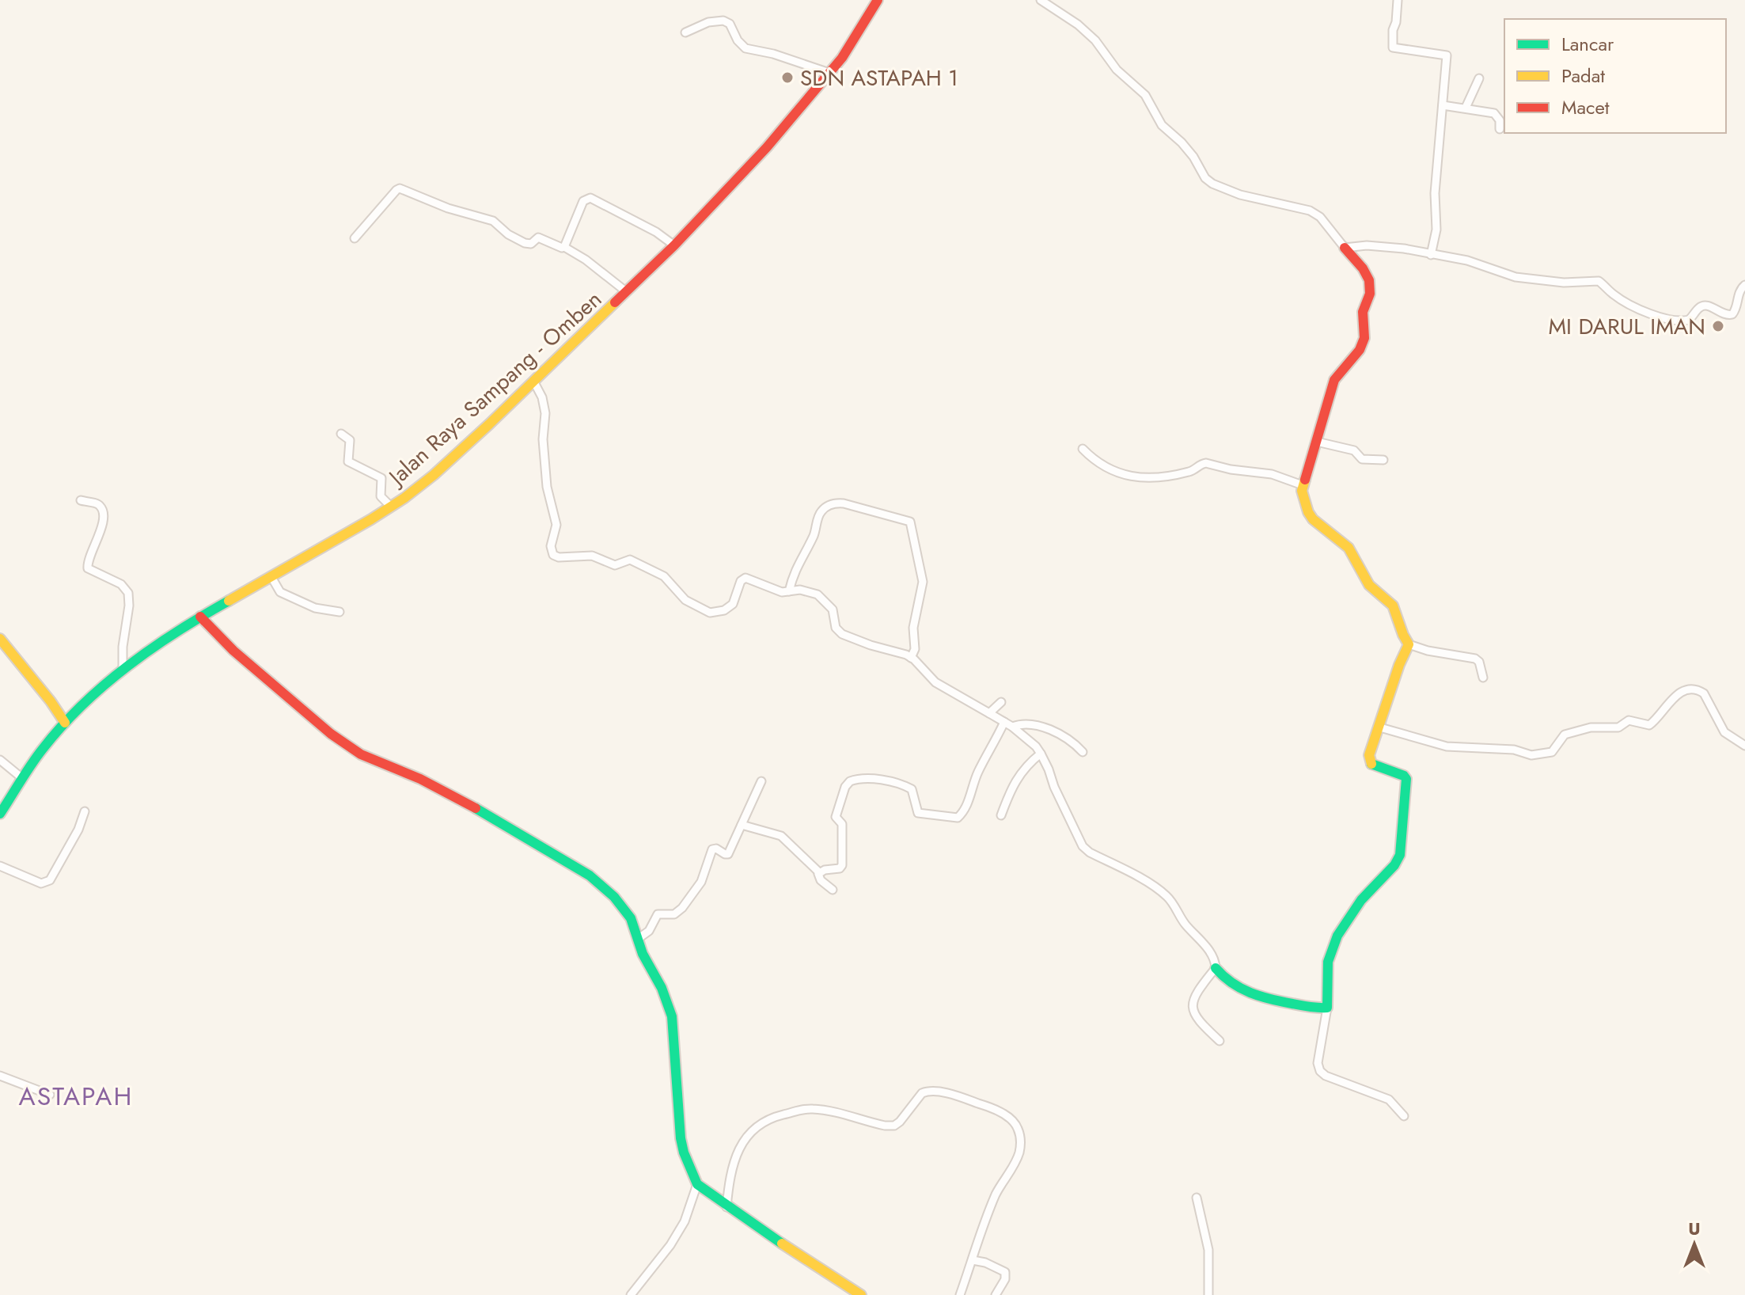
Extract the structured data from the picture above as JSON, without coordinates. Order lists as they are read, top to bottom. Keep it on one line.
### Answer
{"streets":{"street":["Jalan Raya Sampang - Omben"]},"districts":["ASTAPAH"],"places":["SDN ASTAPAH 1","MI DARUL IMAN"],"legend":["Lancar","Padat","Macet"],"north":"top"}
